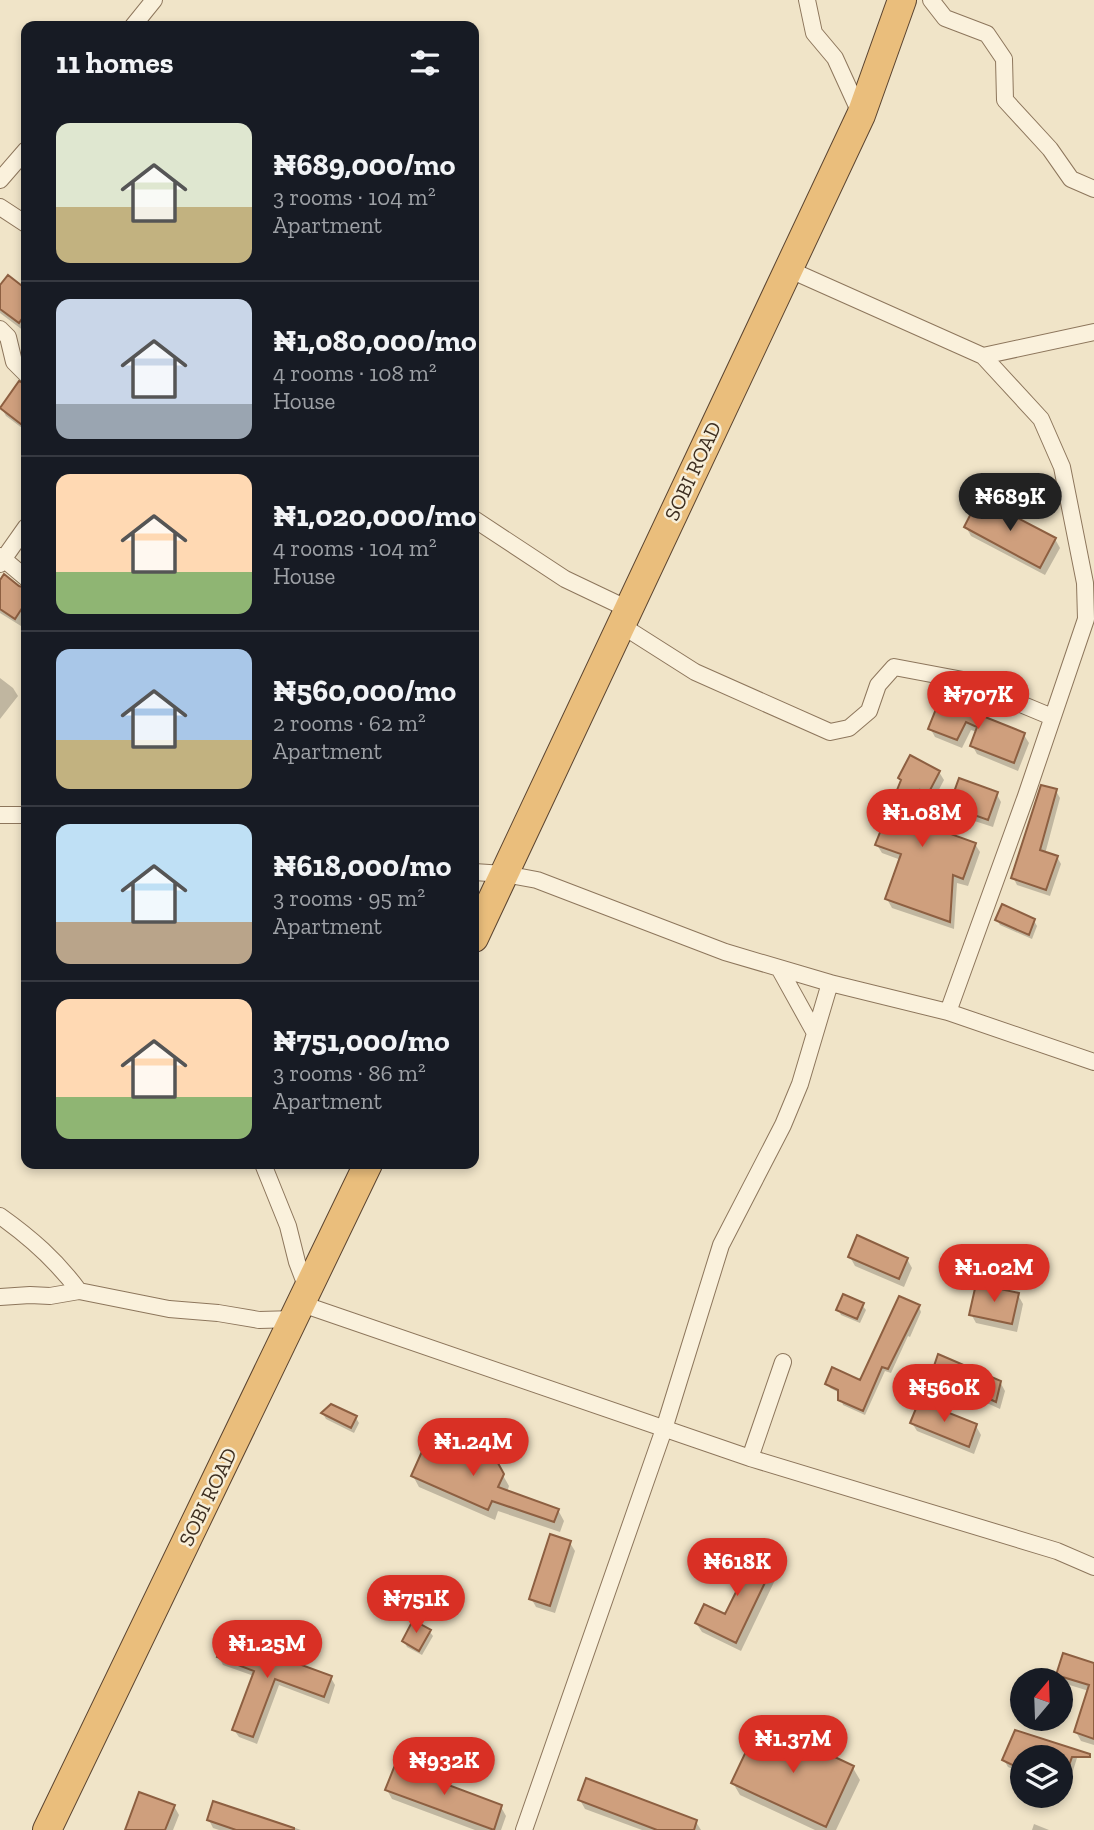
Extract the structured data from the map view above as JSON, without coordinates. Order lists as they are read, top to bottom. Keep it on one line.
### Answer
{"streets":{"highway":["SOBI ROAD"]},"north":"top","page":{"heading":"11 homes","list":[{"name":"₦689,000/mo","note":"3 rooms · 104 m² · Apartment"},{"name":"₦1,080,000/mo","note":"4 rooms · 108 m² · House"},{"name":"₦1,020,000/mo","note":"4 rooms · 104 m² · House"},{"name":"₦560,000/mo","note":"2 rooms · 62 m² · Apartment"},{"name":"₦618,000/mo","note":"3 rooms · 95 m² · Apartment"},{"name":"₦751,000/mo","note":"3 rooms · 86 m² · Apartment"}],"price":["₦689K","₦707K","₦1.08M","₦1.02M","₦560K","₦1.24M","₦618K","₦751K","₦1.25M","₦1.37M","₦932K"]}}
